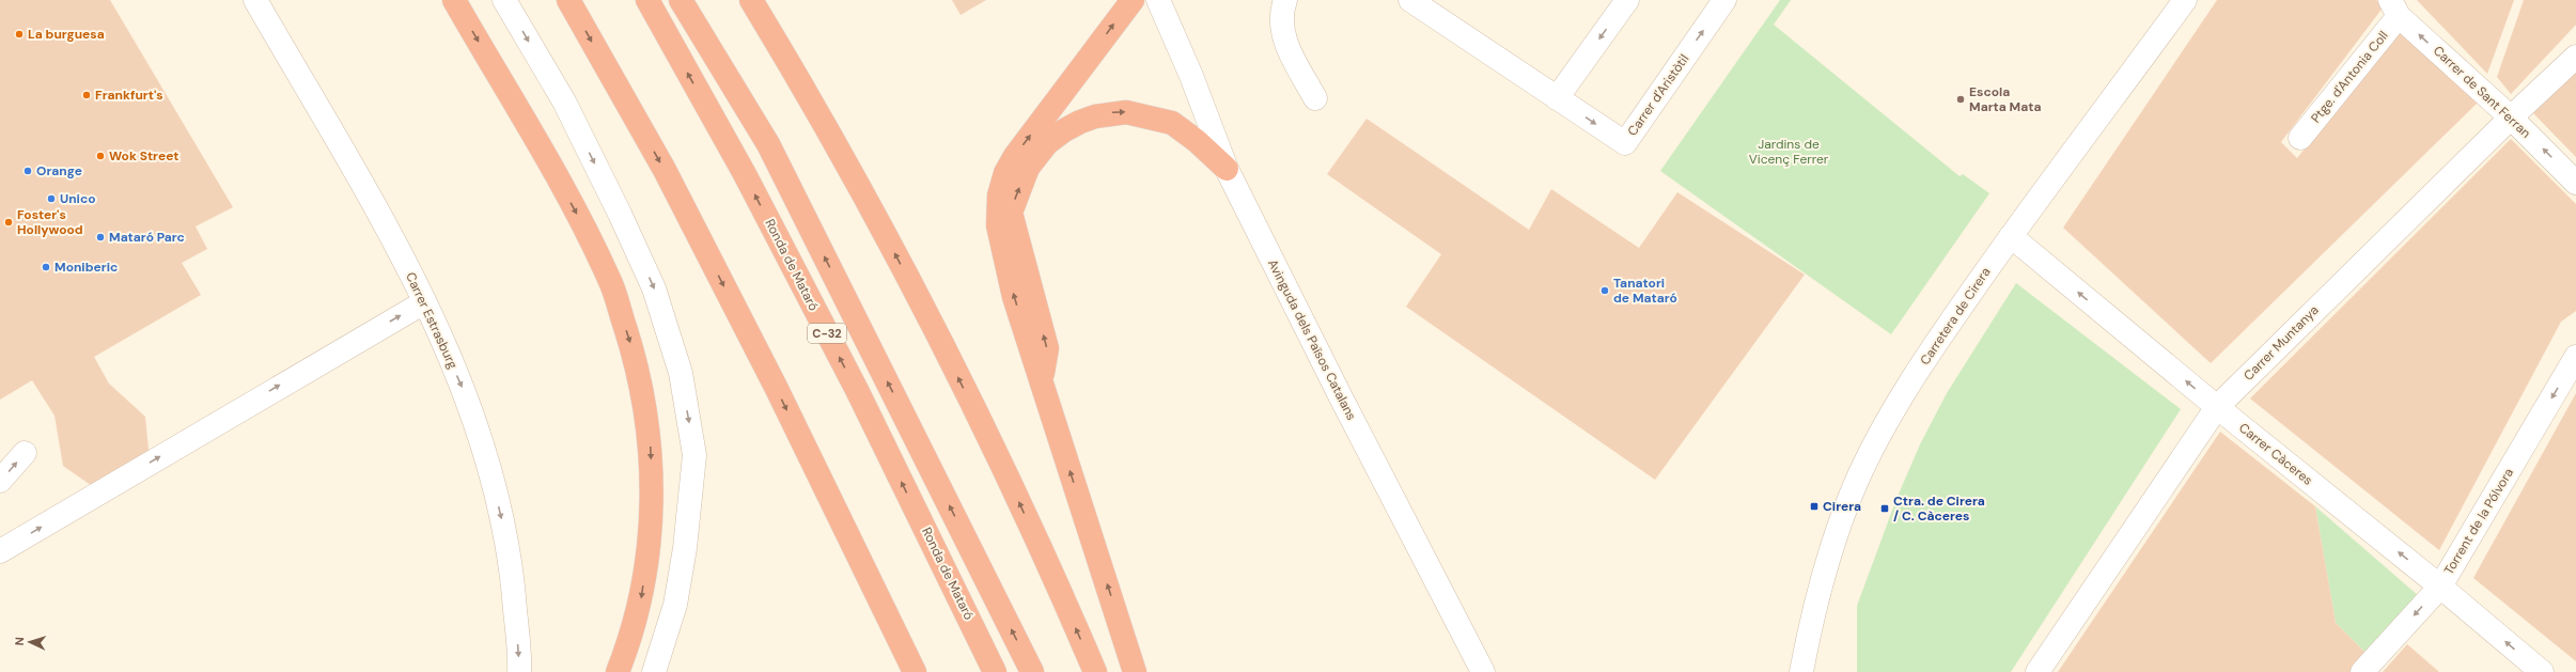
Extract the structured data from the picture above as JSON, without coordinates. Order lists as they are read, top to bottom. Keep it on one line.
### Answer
{"streets":{"highway":["Ronda de Mataró","C-32"],"street":["Ptge. d'Antonia Coll","Carrer de Sant Ferran","Carrer d'Aristòtil","Carretera de Cirera","Carrer Estrasburg","Avinguda dels Països Catalans","Carrer Muntanya","Carrer Càceres","Torrent de la Pólvora"]},"crossings":[["Ptge. d'Antonia Coll","Carrer de Sant Ferran"],["Carrer de Sant Ferran","Carrer Muntanya"],["Carretera de Cirera","Carrer Càceres"],["Carrer Muntanya","Carrer Càceres"],["Carrer Càceres","Torrent de la Pólvora"]],"one_way":["Carrer de Sant Ferran","Carrer Càceres","Torrent de la Pólvora"],"parks":["Jardins de Vicenç Ferrer"],"places":{"other":["La burguesa","Frankfurt's","Escola Marta Mata","Wok Street","Orange","Unico","Foster's Hollywood","Mataró Parc","Moniberic","Tanatori de Mataró"],"transit":["Cirera","Ctra. de Cirera / C. Càceres"]},"north":"left"}
